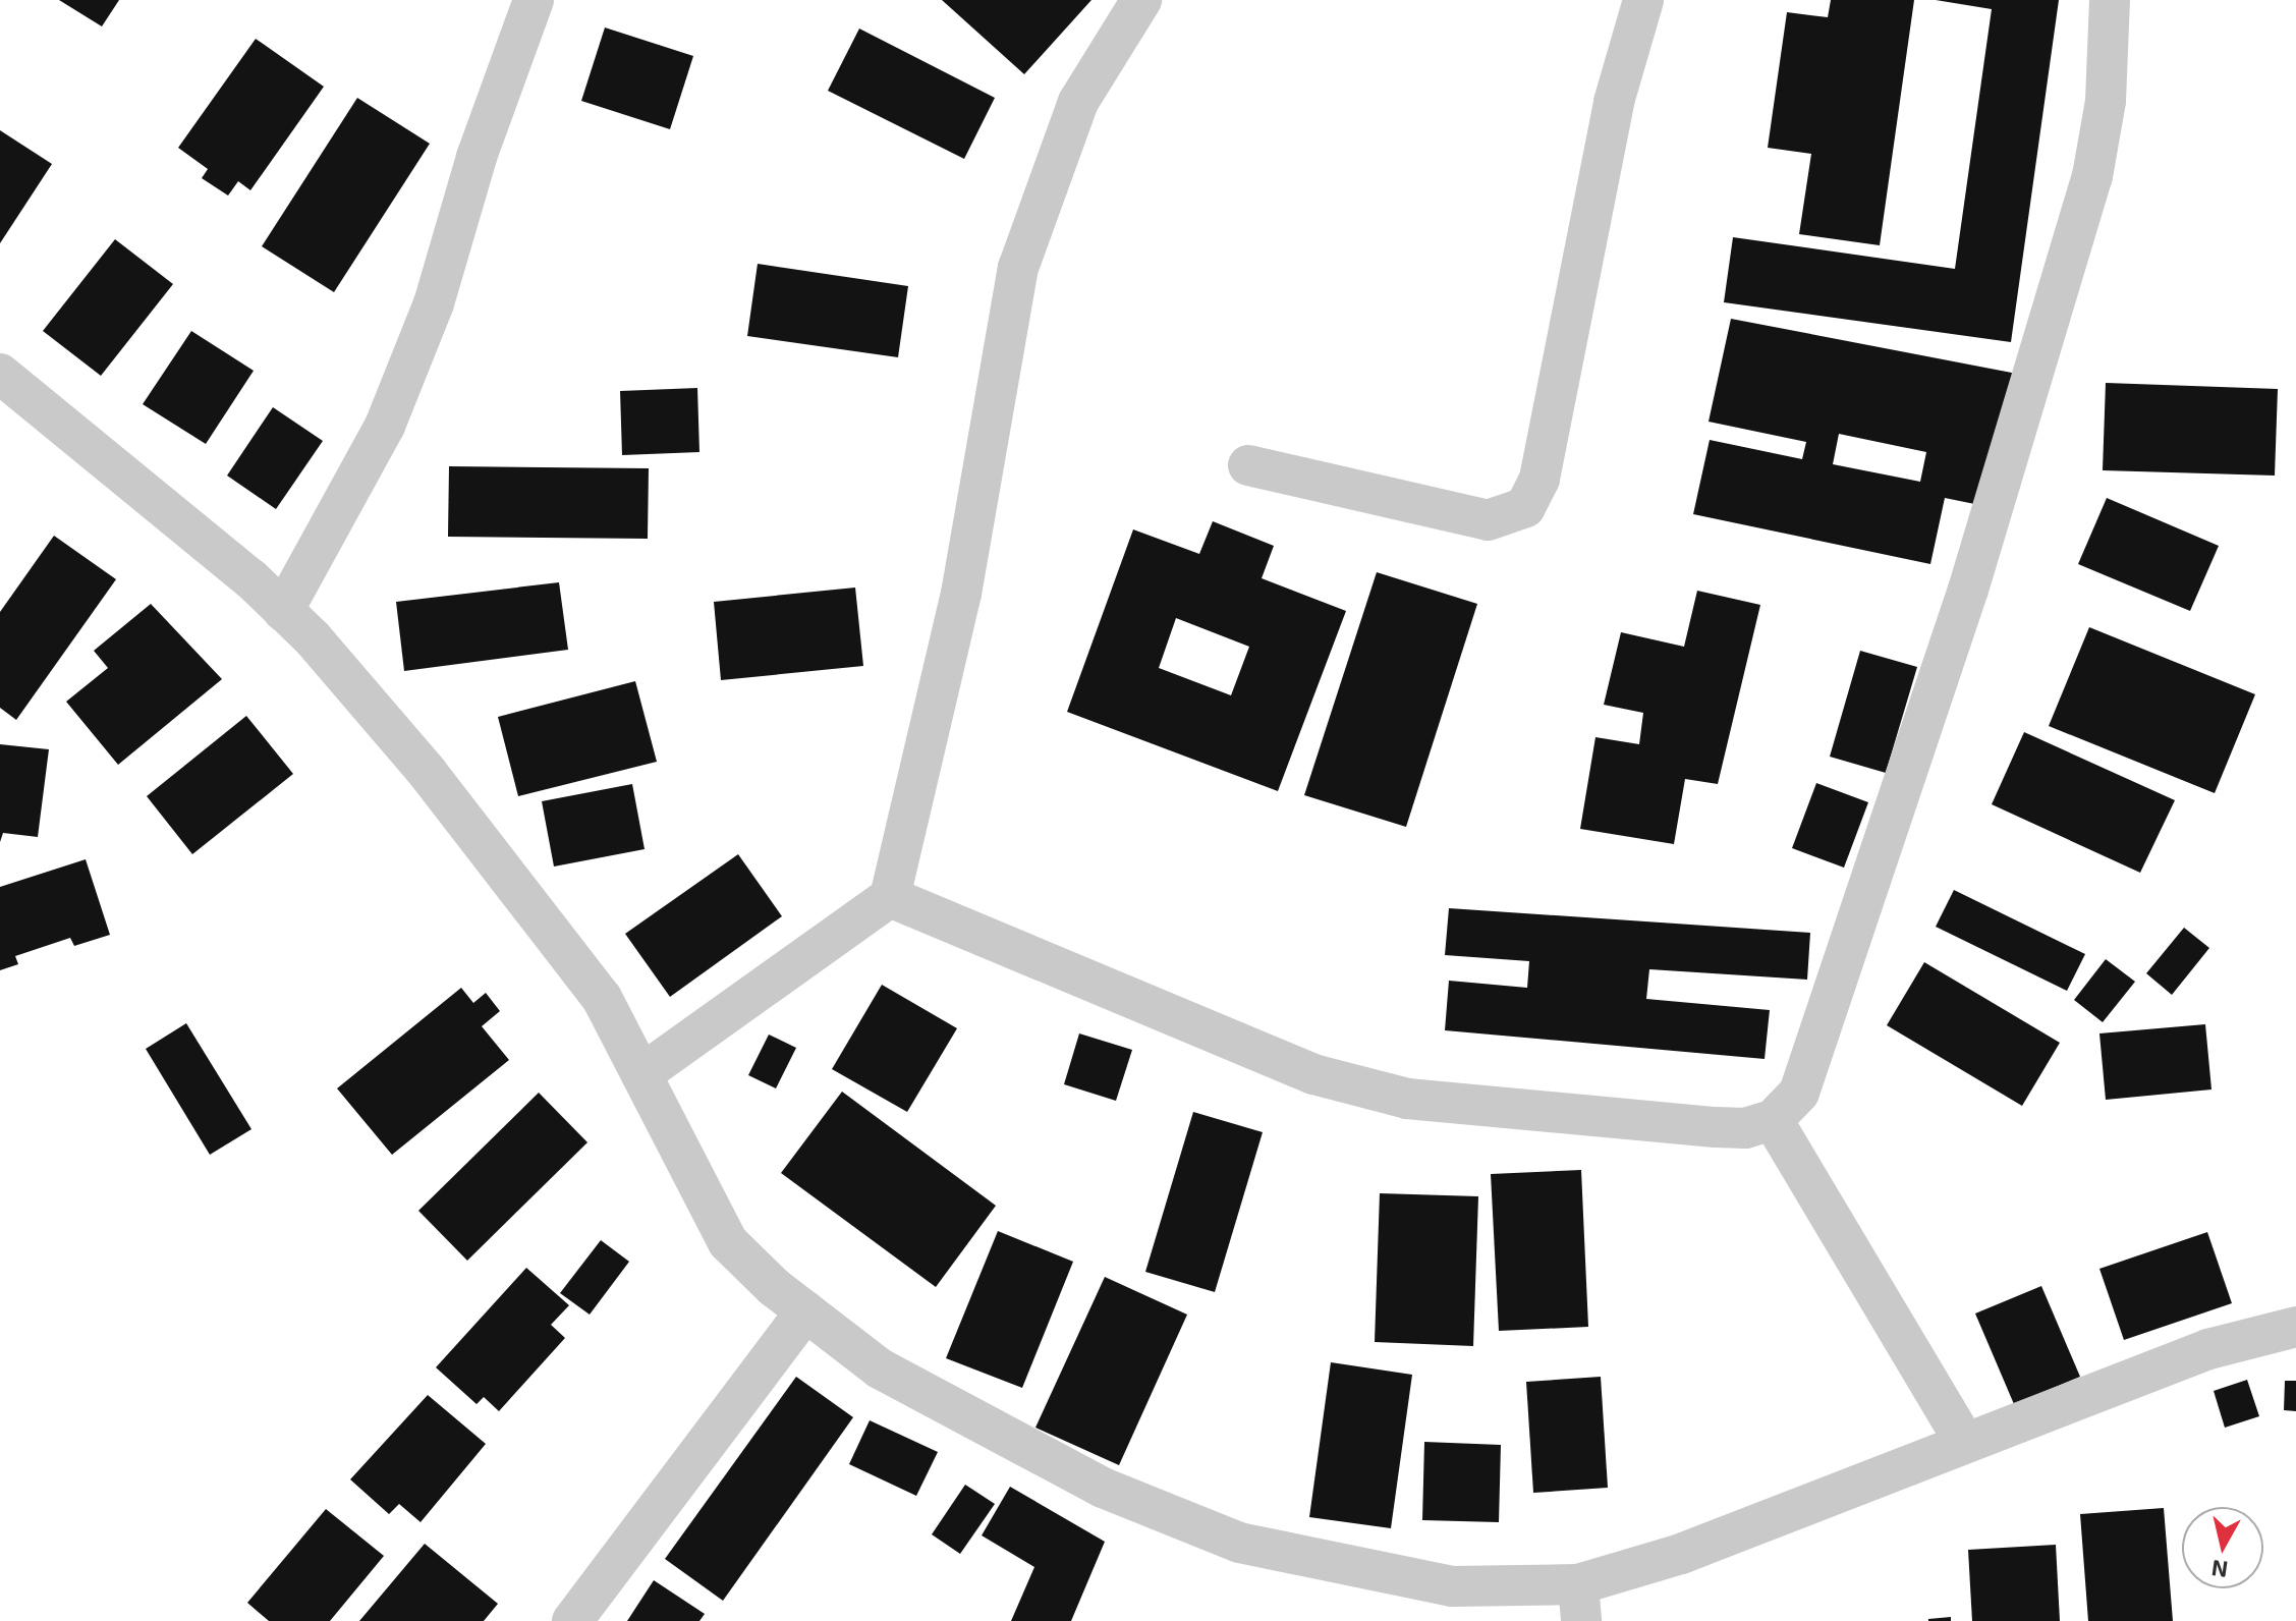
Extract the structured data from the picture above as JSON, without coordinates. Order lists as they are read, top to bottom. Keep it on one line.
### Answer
{"north":"bottom"}
